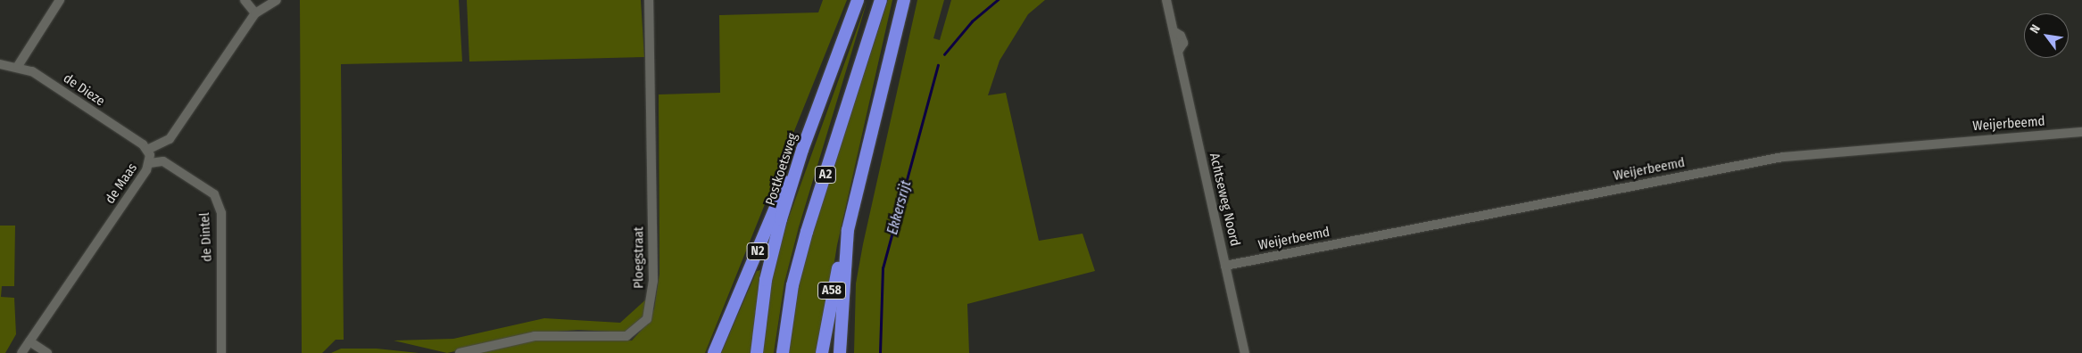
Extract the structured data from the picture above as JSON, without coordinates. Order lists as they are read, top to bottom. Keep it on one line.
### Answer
{"streets":{"highway":["Postkoetsweg","A2","N2","A58"],"street":["de Dieze","Weijerbeemd","de Maas","Achtseweg Noord","de Dintel","Ploegstraat"]},"crossings":[["de Dieze","de Maas"],["Weijerbeemd","Achtseweg Noord"],["Postkoetsweg","N2"],["de Maas","de Dintel"]],"water":["Ekkersrijt"],"north":"top left"}
